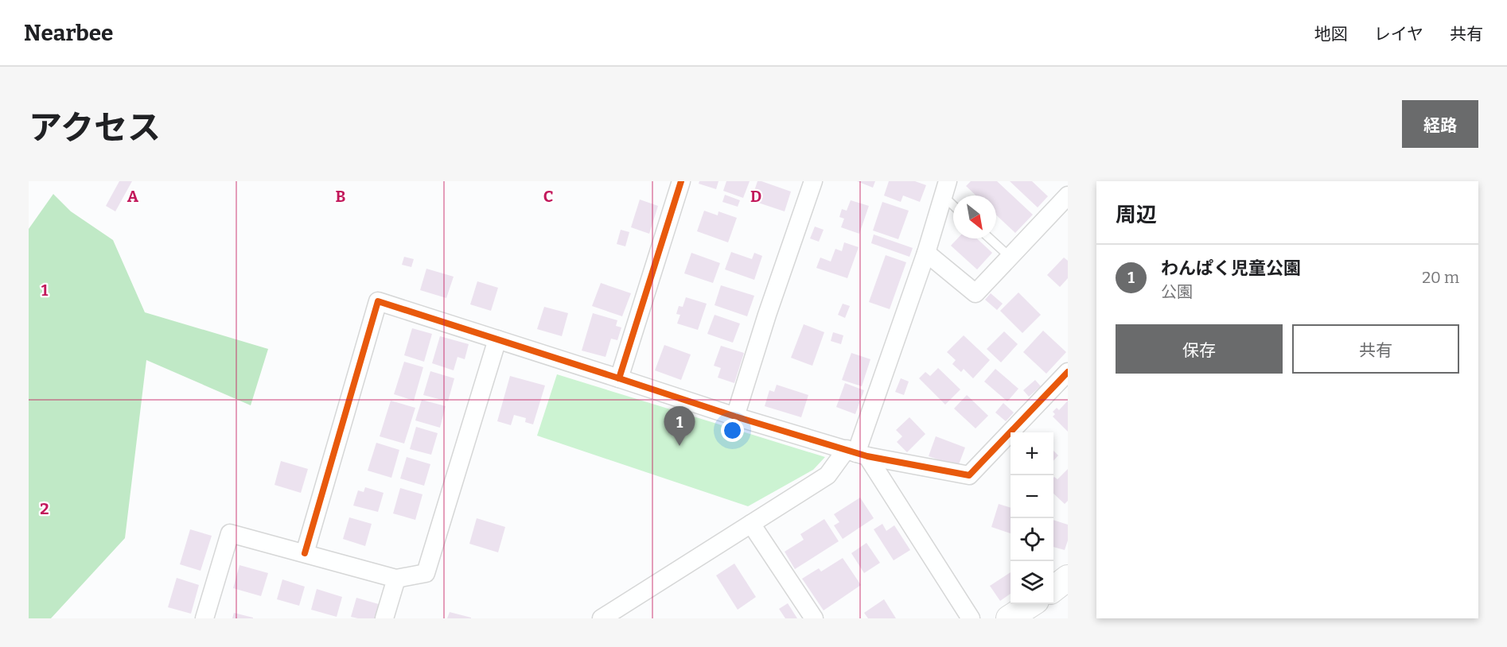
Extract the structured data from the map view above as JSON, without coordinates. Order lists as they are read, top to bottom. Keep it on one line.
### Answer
{"north":"bottom right","page":{"header":"Nearbee","nav":["地図","レイヤ","共有"],"title":"アクセス","buttons":["経路",["保存","共有"]],"heading":"周辺","list":[{"mark":"1","name":"わんぱく児童公園","note":"公園","value":"20 m"}],"pins":"1","map_buttons":["+","−"]},"grid":{"columns":["A","B","C","D"],"rows":["1","2"]}}
